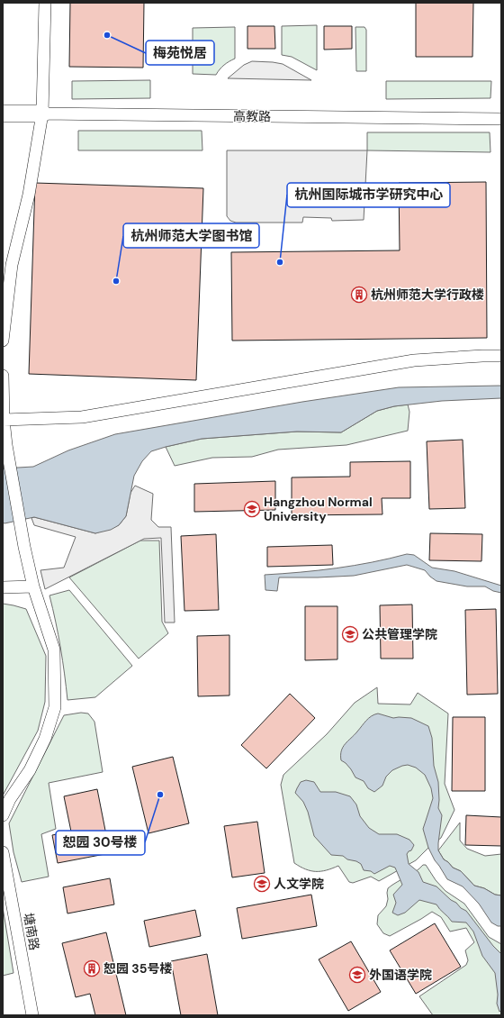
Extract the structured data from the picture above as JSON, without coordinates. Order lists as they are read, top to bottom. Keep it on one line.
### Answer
{"streets":{"street":["高教路","塘南路"]},"places":{"other":["梅苑悦居","杭州国际城市学研究中心","杭州师范大学图书馆","恕园 30号楼"],"building":["杭州师范大学行政楼","恕园 35号楼"],"school or university":["Hangzhou Normal University","公共管理学院","人文学院","外国语学院"]}}
